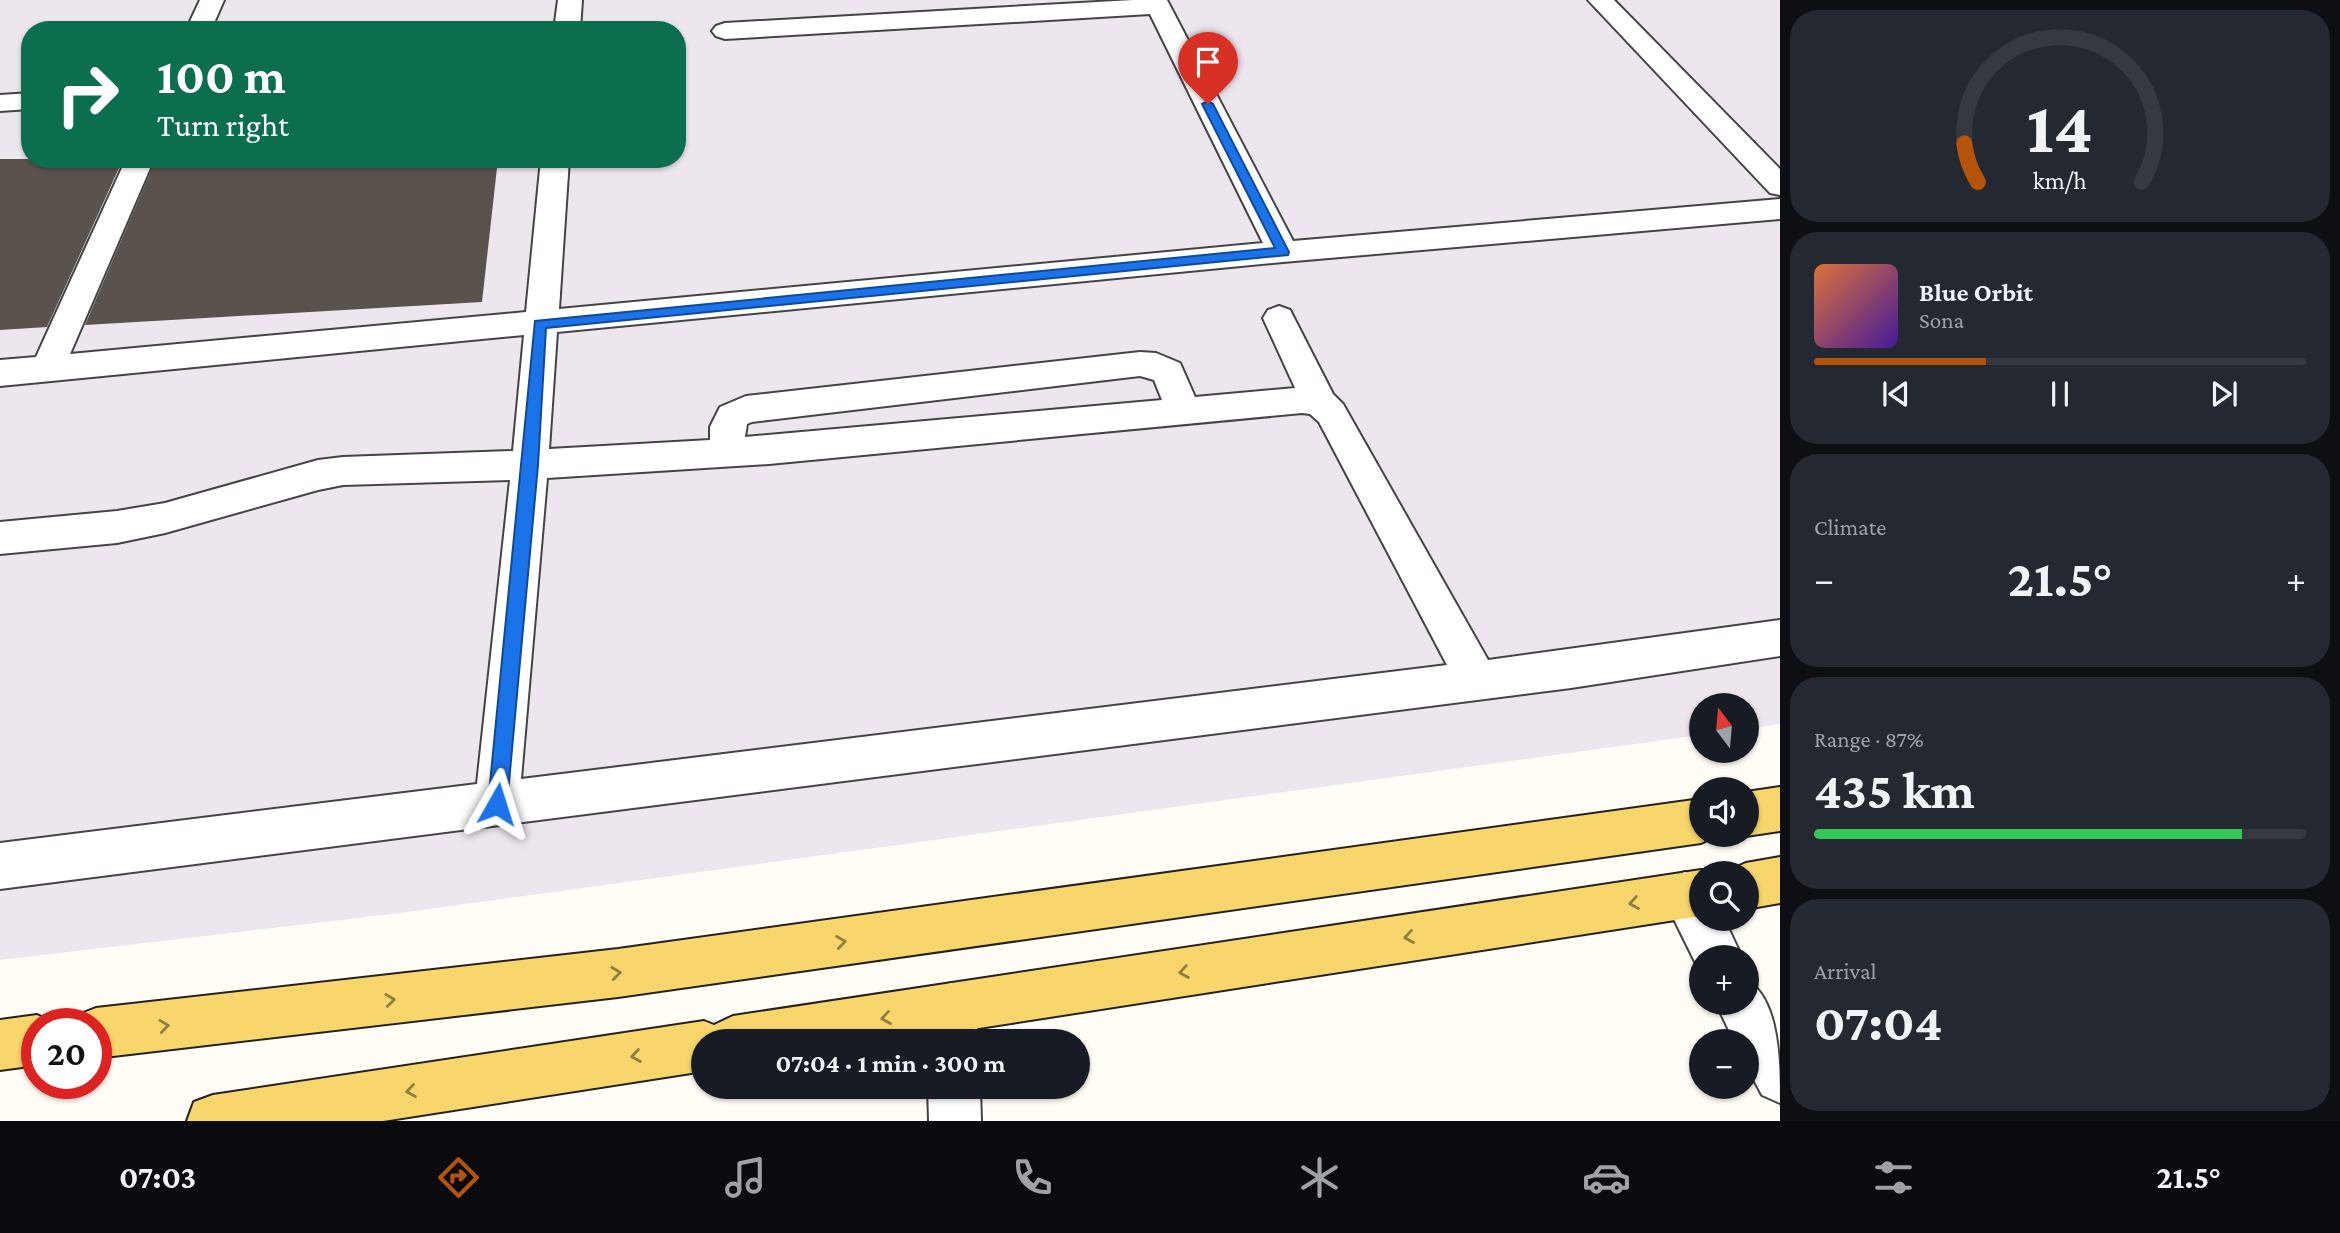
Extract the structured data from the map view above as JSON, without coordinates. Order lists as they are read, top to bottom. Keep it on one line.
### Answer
{"north":"top","page":{"turn":["100 m","Turn right"],"song":["Blue Orbit","Sona"],"tile":["Climate",["Range · 87%","435 km"],["Arrival","07:04"]],"heat":["−","21.5°","+"],"map_buttons":["+","−"],"limit":"20","trip":"07:04 · 1 min · 300 m","tabs":["07:03","21.5°"],"gauge":["14","km/h"]}}
